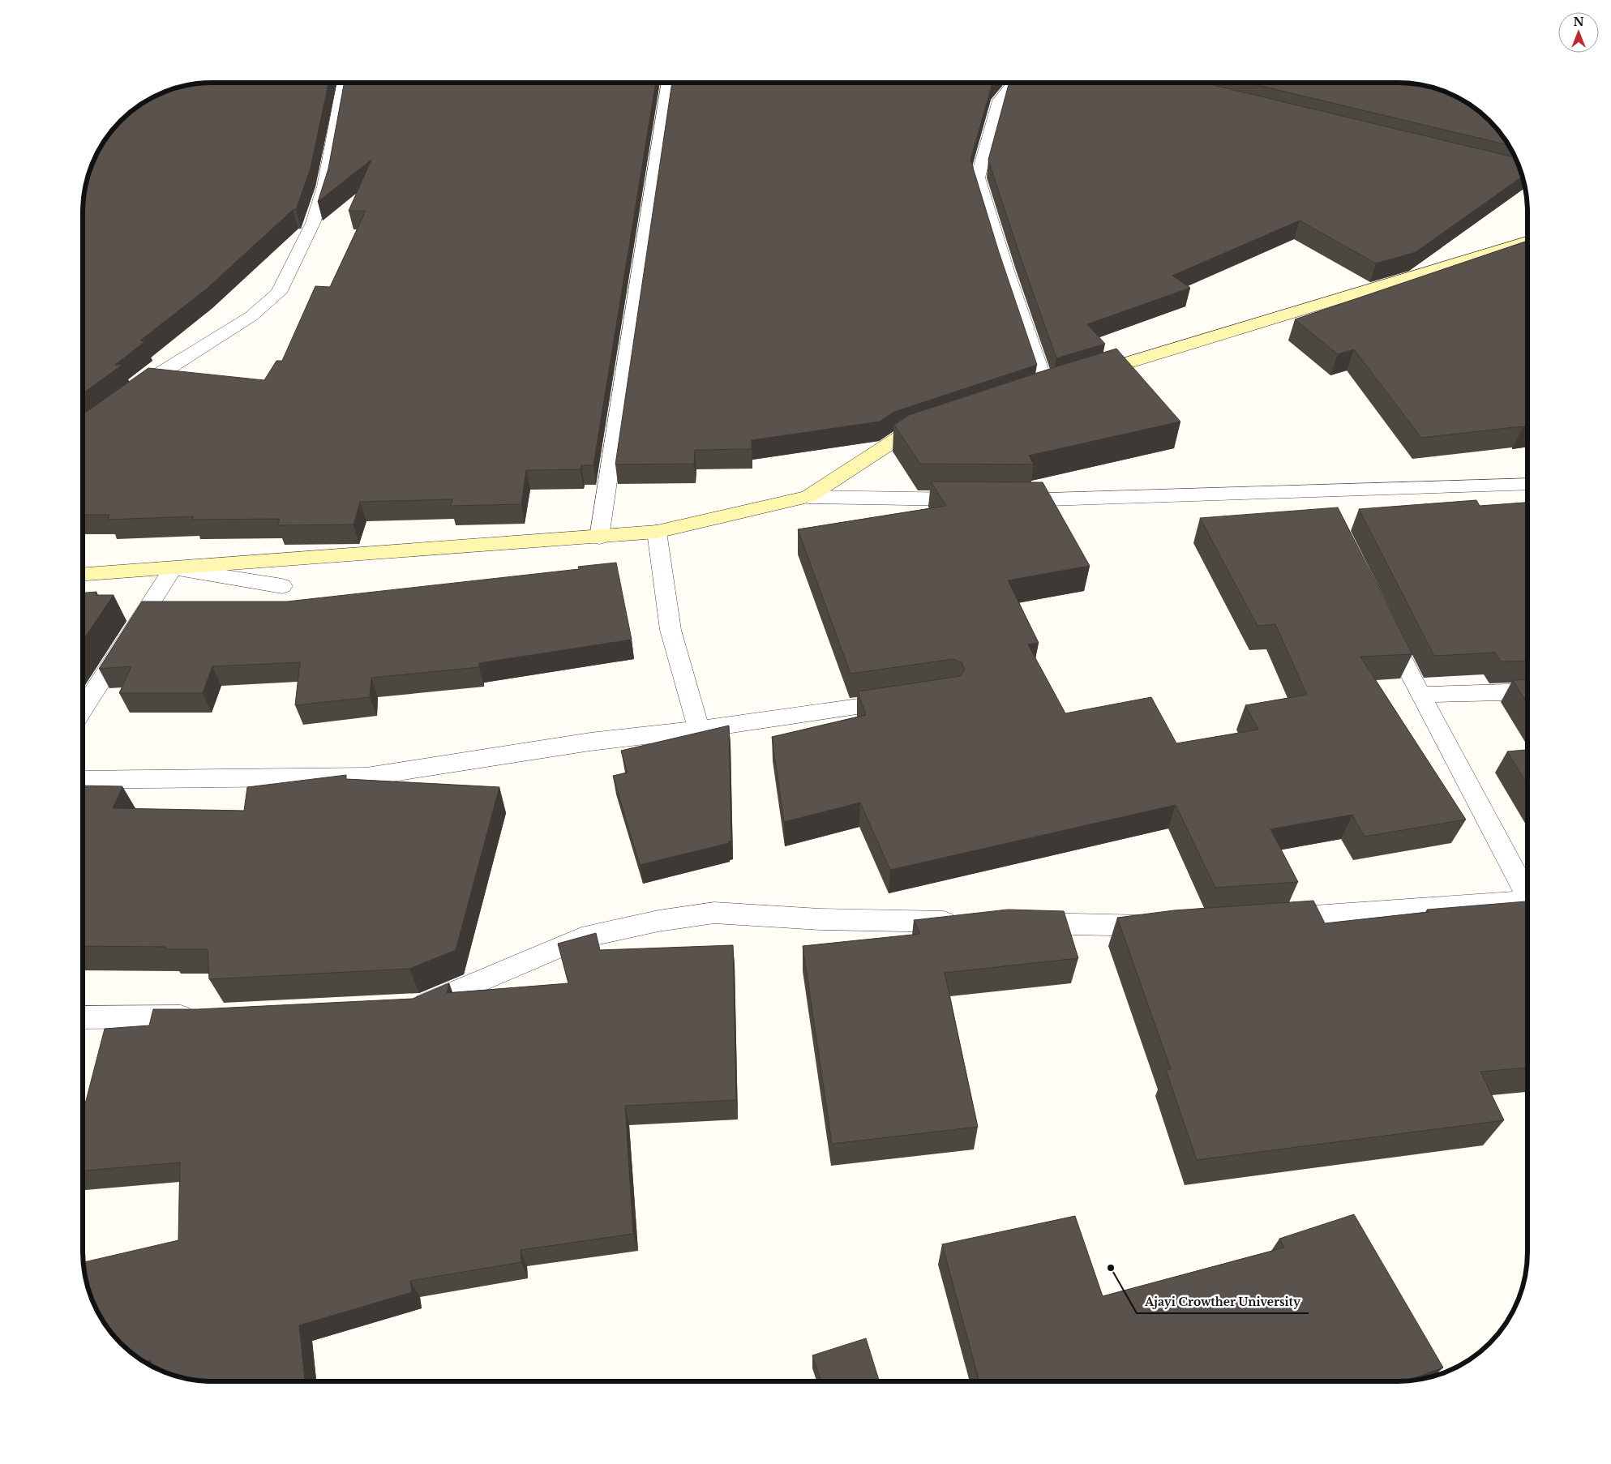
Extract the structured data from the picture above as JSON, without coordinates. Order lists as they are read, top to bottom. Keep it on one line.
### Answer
{"places":["Ajayi Crowther University"],"north":"top"}
